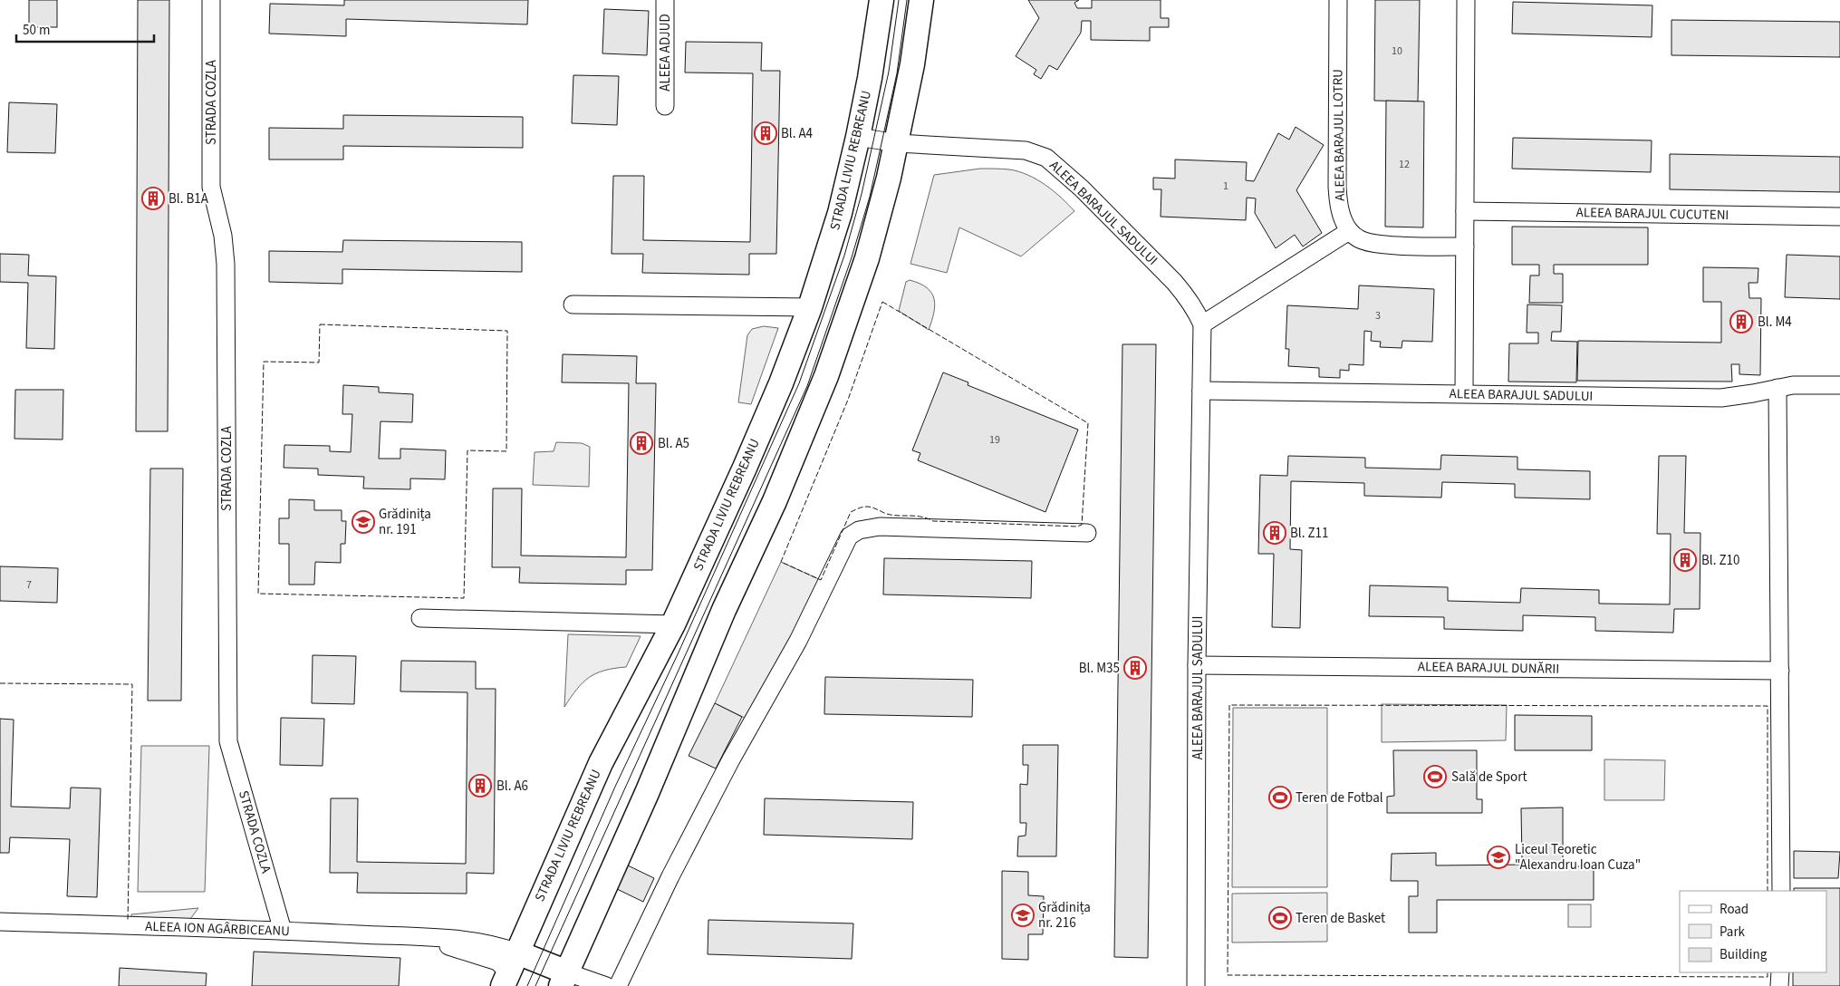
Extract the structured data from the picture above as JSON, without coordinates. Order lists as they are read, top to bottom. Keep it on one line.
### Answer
{"streets":{"street":["ALEEA ADJUD","STRADA COZLA","ALEEA BARAJUL LOTRU","STRADA LIVIU REBREANU","ALEEA BARAJUL SADULUI","ALEEA BARAJUL CUCUTENI","ALEEA BARAJUL DUNĂRII","ALEEA ION AGÂRBICEANU"]},"crossings":[["STRADA COZLA","ALEEA ION AGÂRBICEANU"],["STRADA LIVIU REBREANU","ALEEA BARAJUL SADULUI"],["STRADA LIVIU REBREANU","ALEEA ION AGÂRBICEANU"],["ALEEA BARAJUL SADULUI","ALEEA BARAJUL DUNĂRII"]],"places":{"building":["Bl. A4","Bl. B1A","Bl. M4","Bl. A5","Bl. Z11","Bl. Z10","Bl. M35","Bl. A6"],"school or university":["Grădinița nr. 191","Liceul Teoretic \"Alexandru Ioan Cuza\"","Grădinița nr. 216"],"sports":["Sală de Sport","Teren de Fotbal","Teren de Basket"]},"house_numbers":["10","12","1","3","19","7"],"legend":["Road","Park","Building"],"scale_bar":"50 m"}
